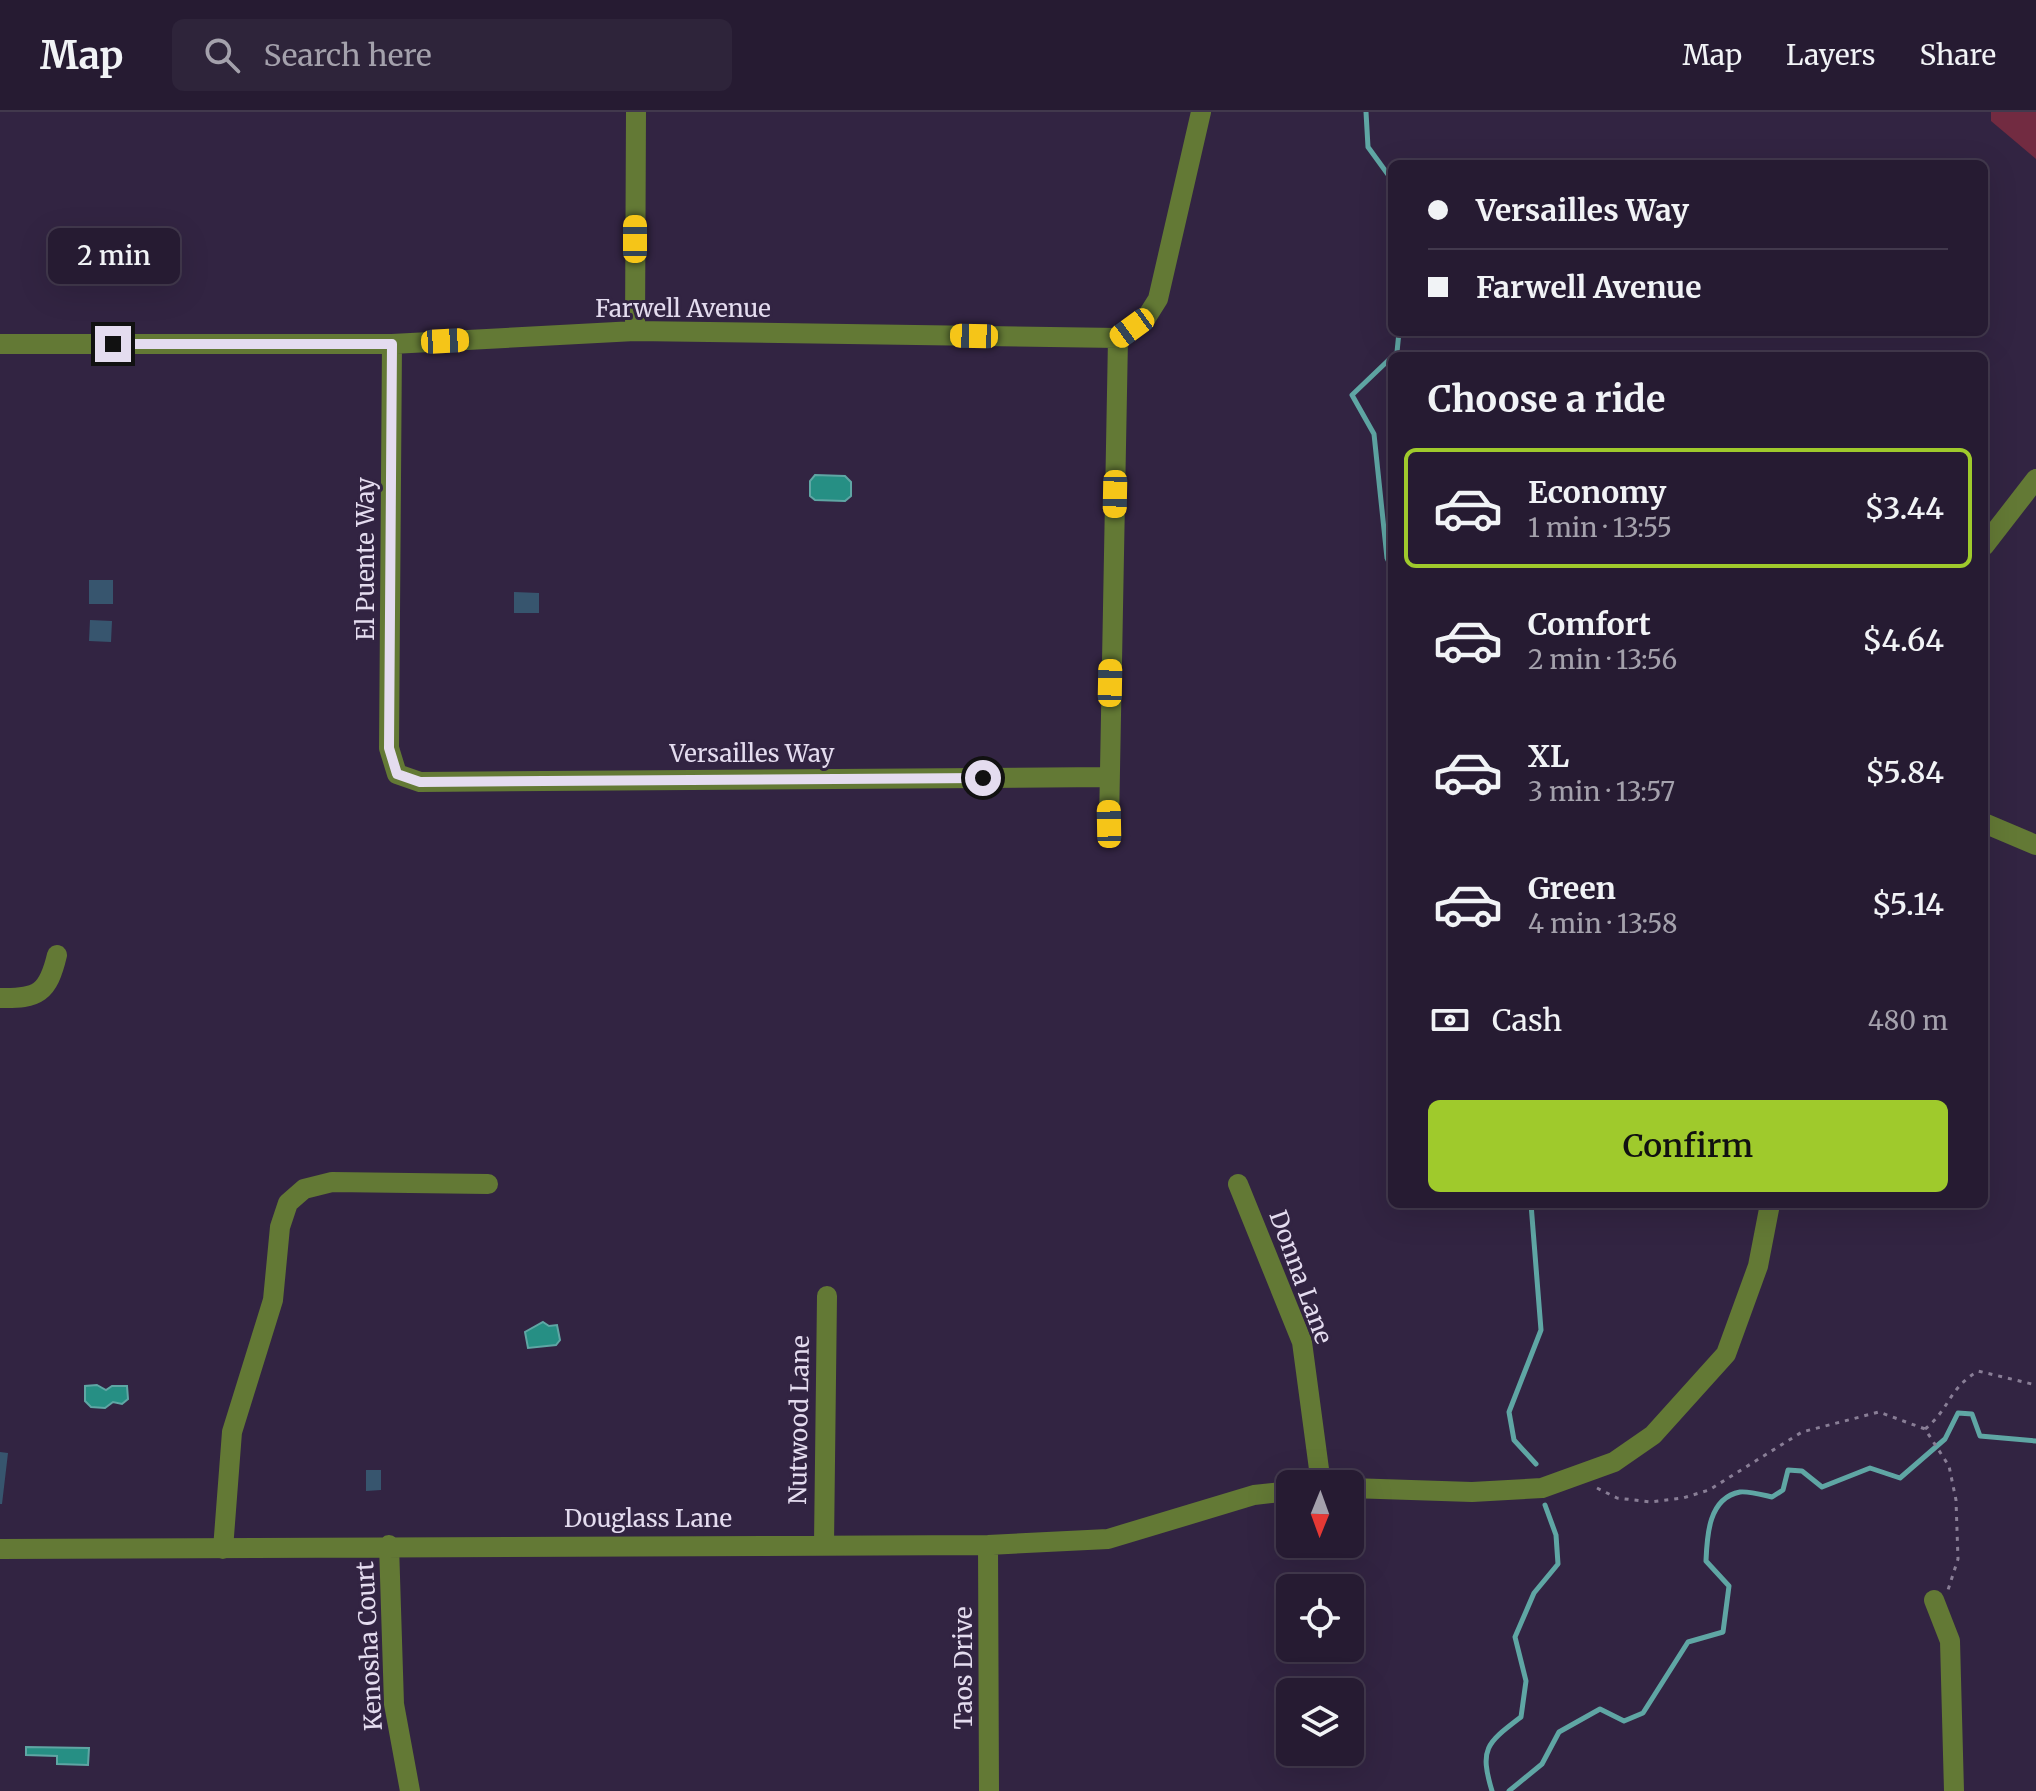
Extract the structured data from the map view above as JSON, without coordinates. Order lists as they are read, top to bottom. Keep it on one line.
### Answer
{"streets":{"street":["Farwell Avenue","El Puente Way","Versailles Way","Donna Lane","Nutwood Lane","Douglass Lane","Kenosha Court","Taos Drive"]},"crossings":[["Farwell Avenue","El Puente Way"],["El Puente Way","Versailles Way"],["Nutwood Lane","Douglass Lane"],["Douglass Lane","Kenosha Court"],["Douglass Lane","Taos Drive"]],"north":"bottom","page":{"header":"Map","search":"Search here","nav":["Map","Layers","Share"],"banner":["Versailles Way","Farwell Avenue"],"bubble":"2 min","heading":"Choose a ride","list":[{"name":"Economy","note":"1 min · 13:55","value":"$3.44"},{"name":"Comfort","note":"2 min · 13:56","value":"$4.64"},{"name":"XL","note":"3 min · 13:57","value":"$5.84"},{"name":"Green","note":"4 min · 13:58","value":"$5.14"}],"pay":["Cash","480 m"],"buttons":"Confirm"}}
